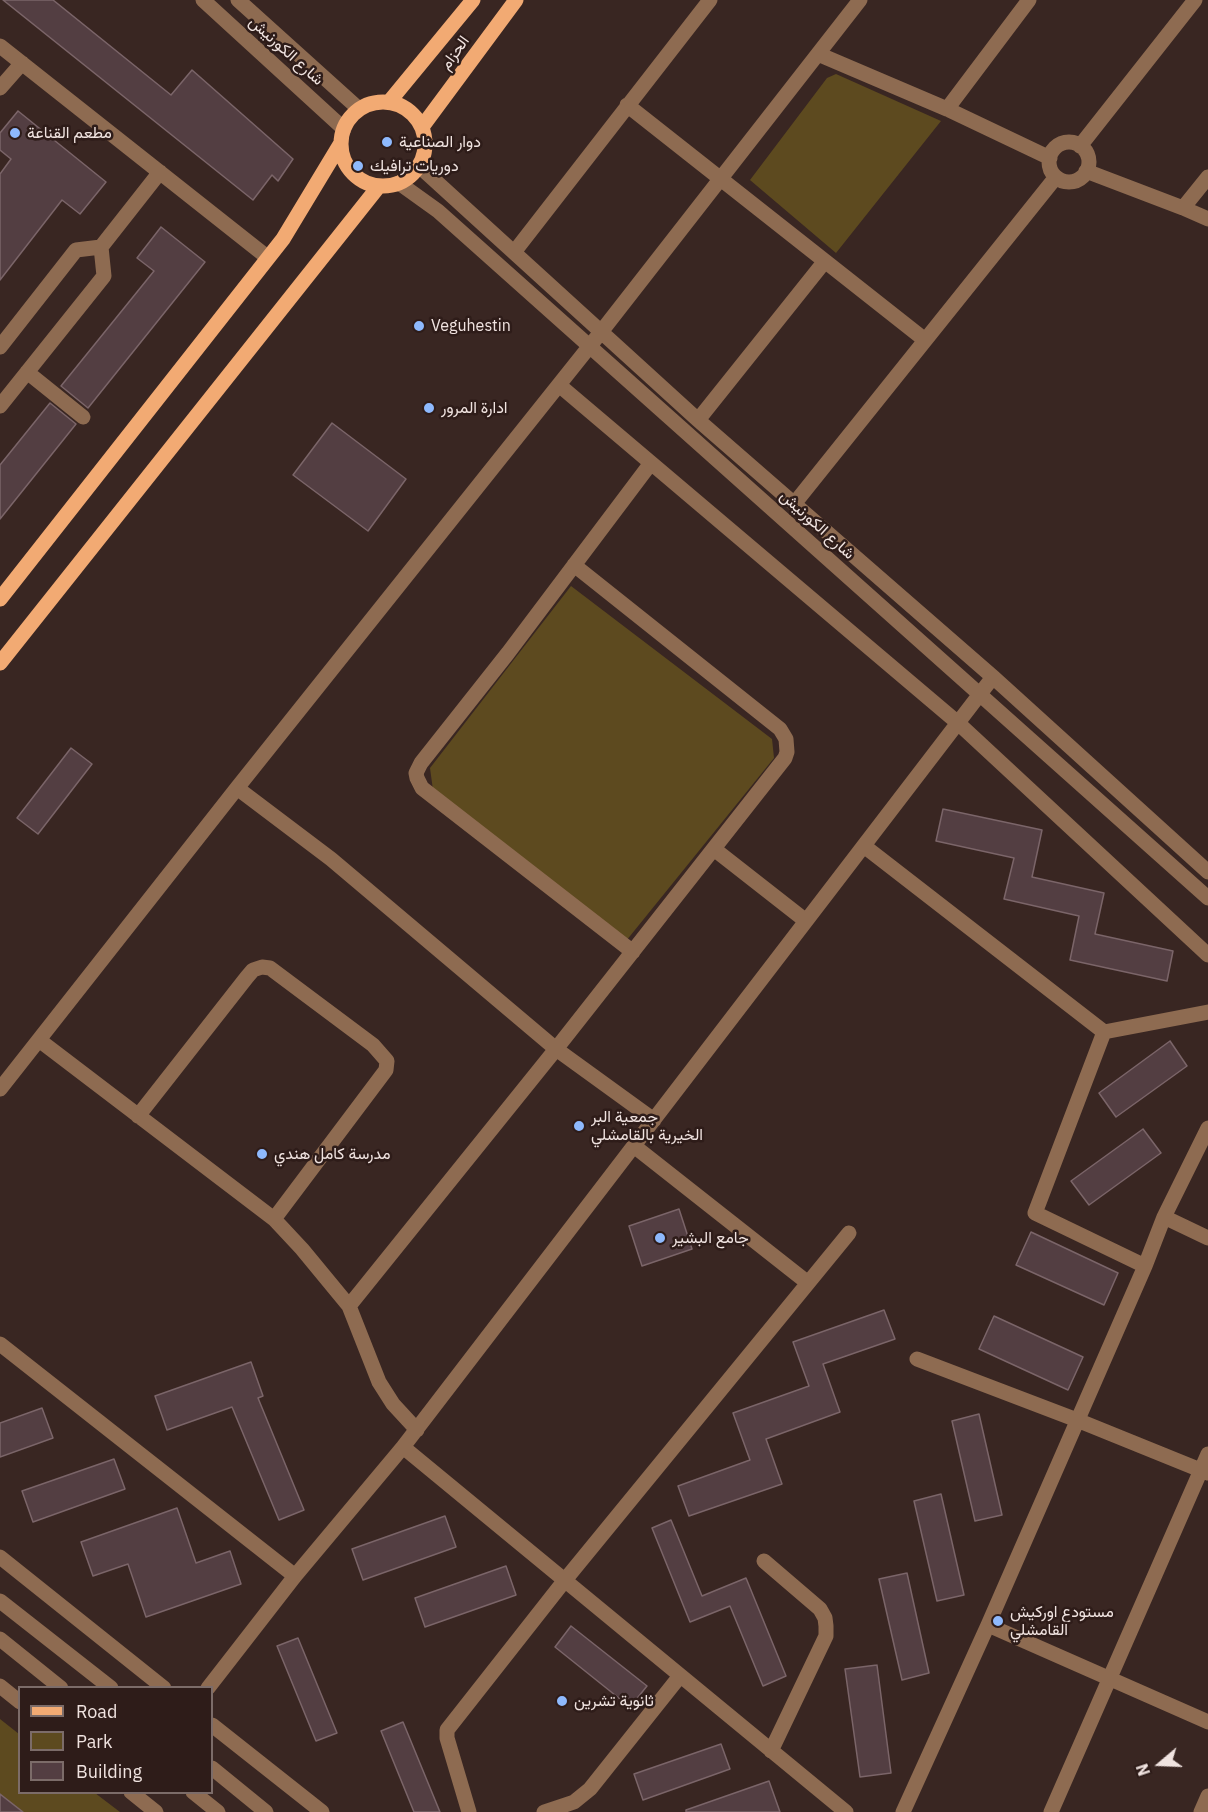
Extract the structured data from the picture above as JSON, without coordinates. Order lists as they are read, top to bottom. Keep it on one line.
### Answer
{"streets":{"main road":["الحزام"],"street":["شارع الكورنيش"]},"crossings":[["شارع الكورنيش","الحزام"]],"places":["مطعم القناعة","دوار الصناعية","دوريات ترافيك","Veguhestin","ادارة المرور","جمعية البر الخيرية بالقامشلي","مدرسة كامل هندي","جامع البشير","مستودع اوركيش القامشلي","ثانوية تشرين"],"legend":["Road","Park","Building"],"north":"left"}
